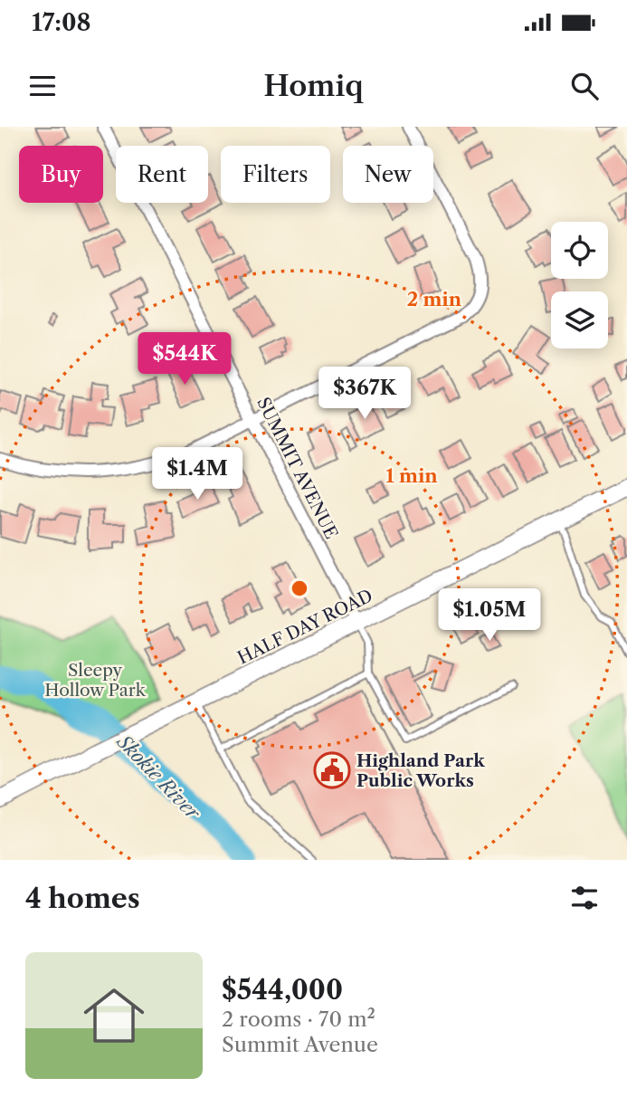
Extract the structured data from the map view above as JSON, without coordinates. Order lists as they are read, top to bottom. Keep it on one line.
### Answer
{"streets":{"main road":["HALF DAY ROAD"],"street":["SUMMIT AVENUE"]},"crossings":[["SUMMIT AVENUE","HALF DAY ROAD"]],"water":["Skokie River"],"parks":["Sleepy Hollow Park"],"places":{"public building":["Highland Park Public Works"]},"page":{"status":"17:08","header":"Homiq","chip":["Buy","Rent","Filters","New"],"price":["$544K","$367K","$1.4M","$1.05M"],"heading":"4 homes","list":[{"name":"$544,000","note":"2 rooms · 70 m² · Summit Avenue"}]},"rings":["2 min","1 min"]}
